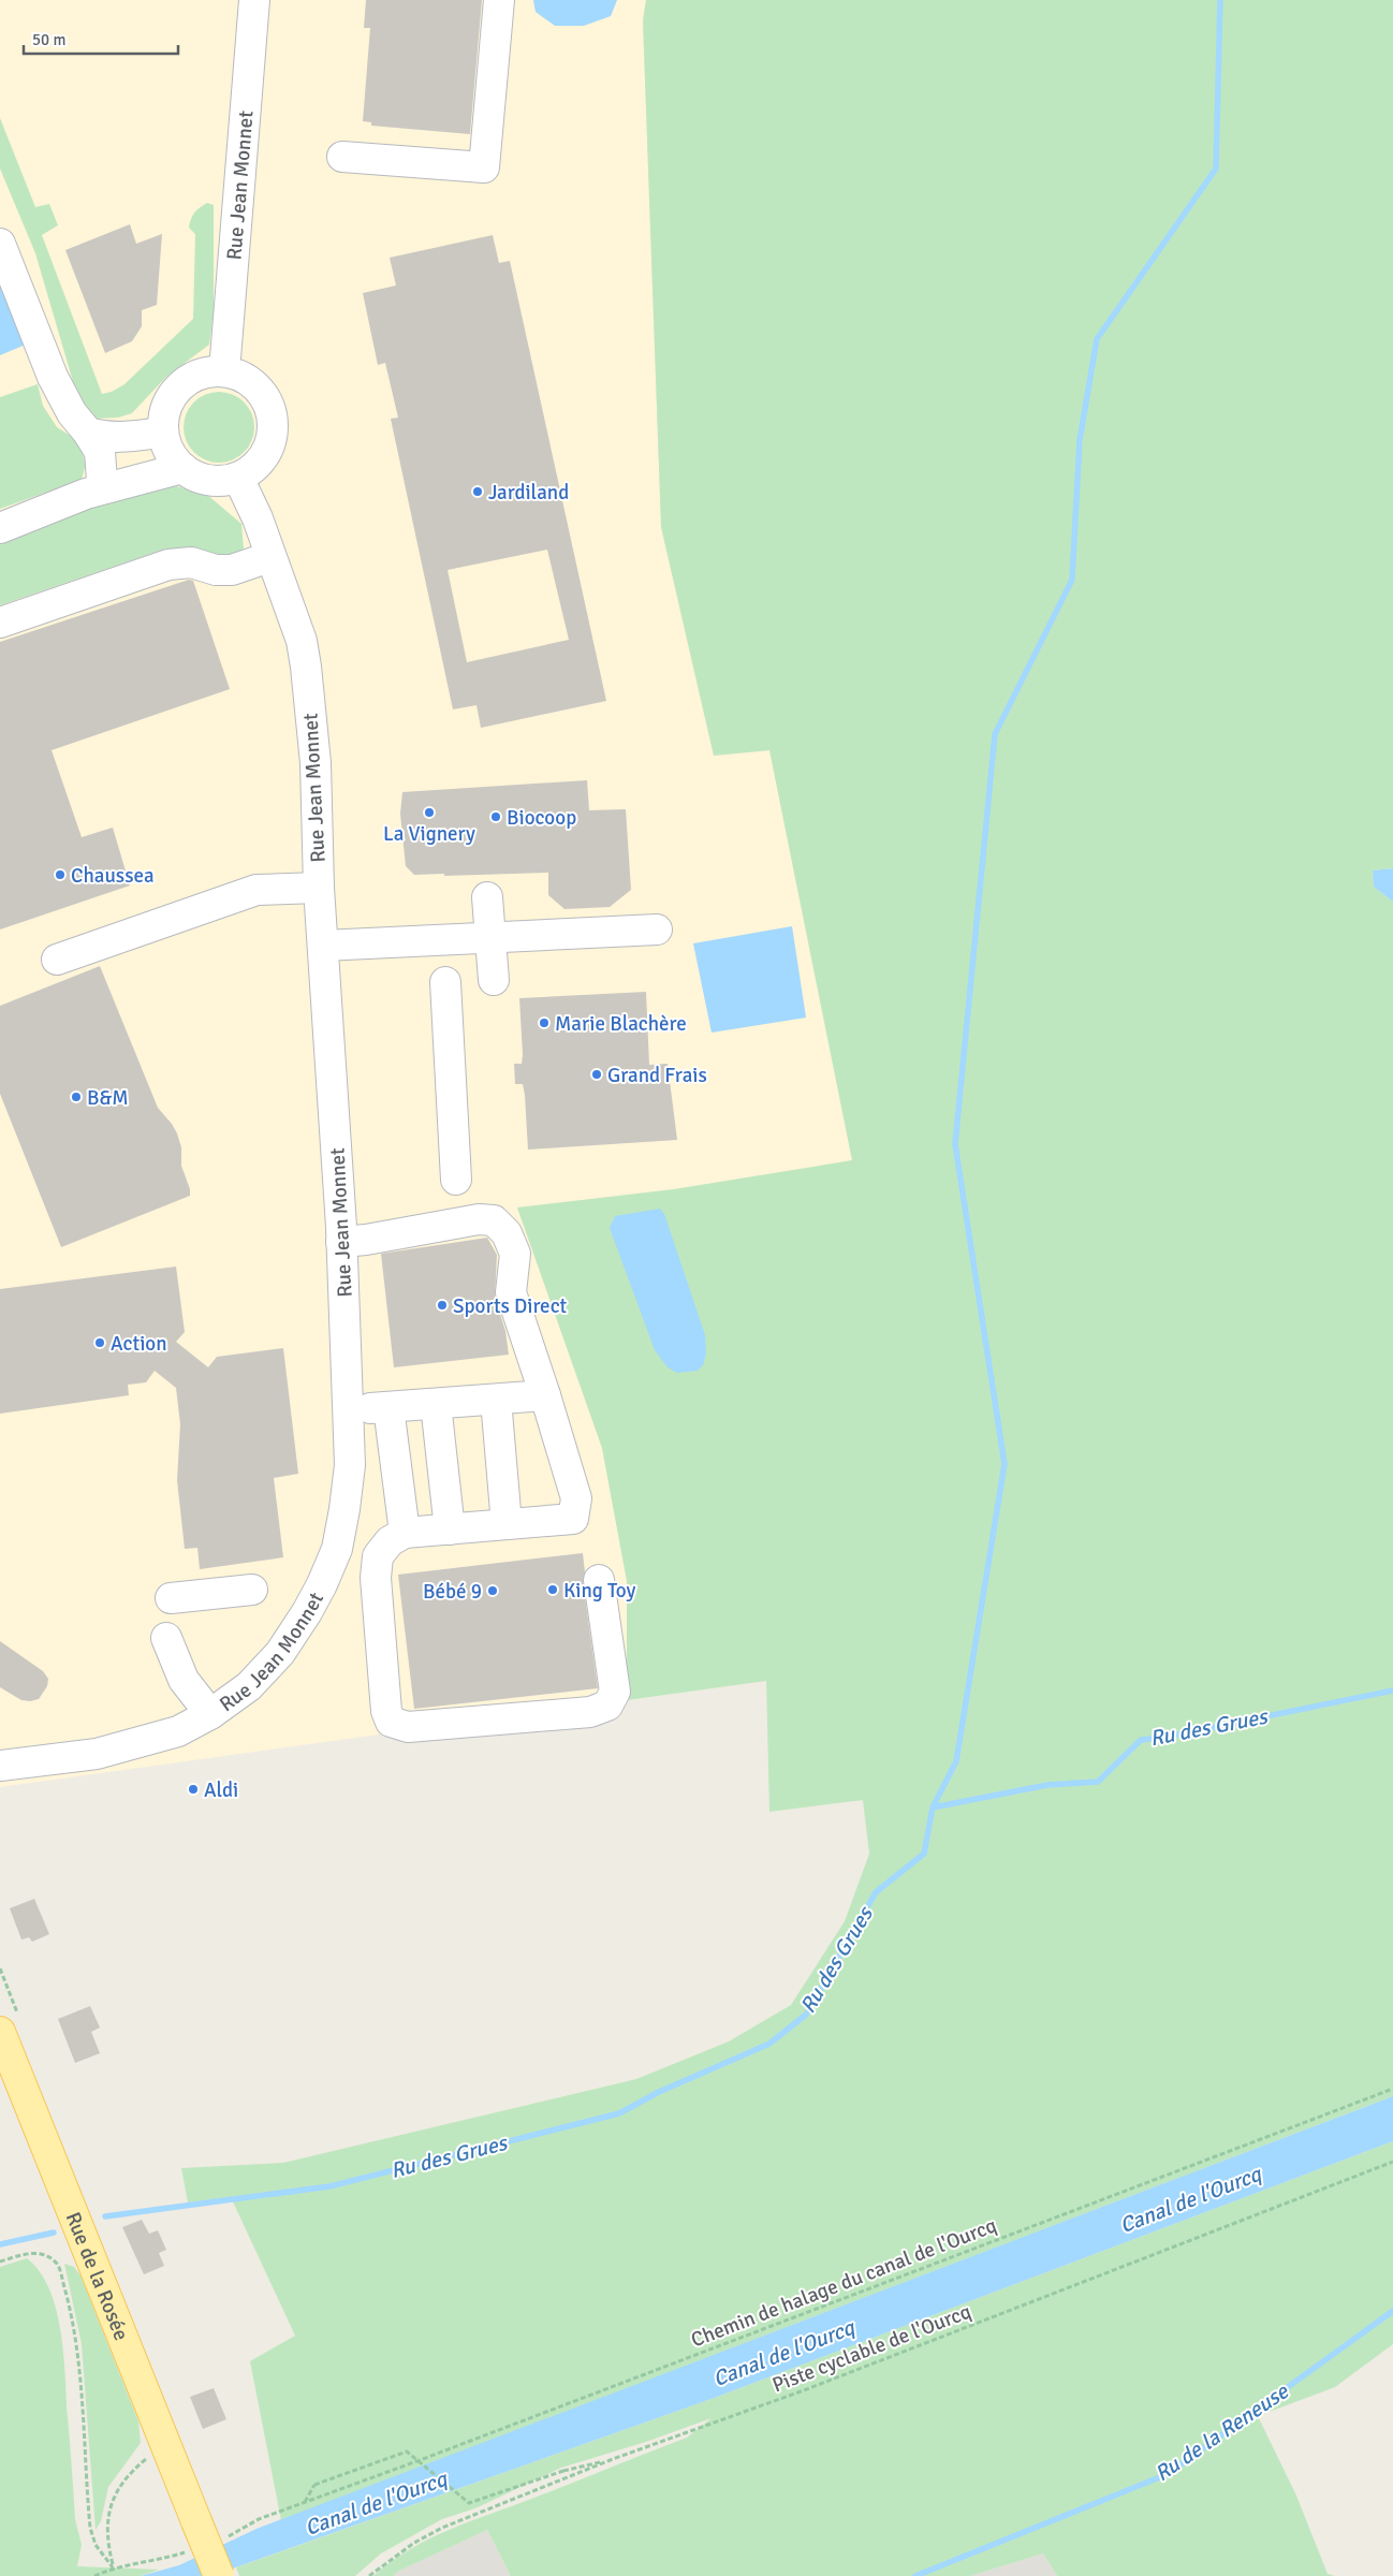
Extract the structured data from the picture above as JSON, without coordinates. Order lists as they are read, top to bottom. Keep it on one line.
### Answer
{"streets":{"main road":["Rue de la Rosée"],"street":["Rue Jean Monnet"],"path":["Chemin de halage du canal de l'Ourcq","Piste cyclable de l'Ourcq"]},"crossings":[["Chemin de halage du canal de l'Ourcq","Piste cyclable de l'Ourcq"]],"water":["Ru des Grues","Canal de l'Ourcq","Ru de la Reneuse"],"places":["Jardiland","La Vignery","Biocoop","Chaussea","Marie Blachère","Grand Frais","B&M","Sports Direct","Action","King Toy","Bébé 9","Aldi"],"scale_bar":"50 m"}
